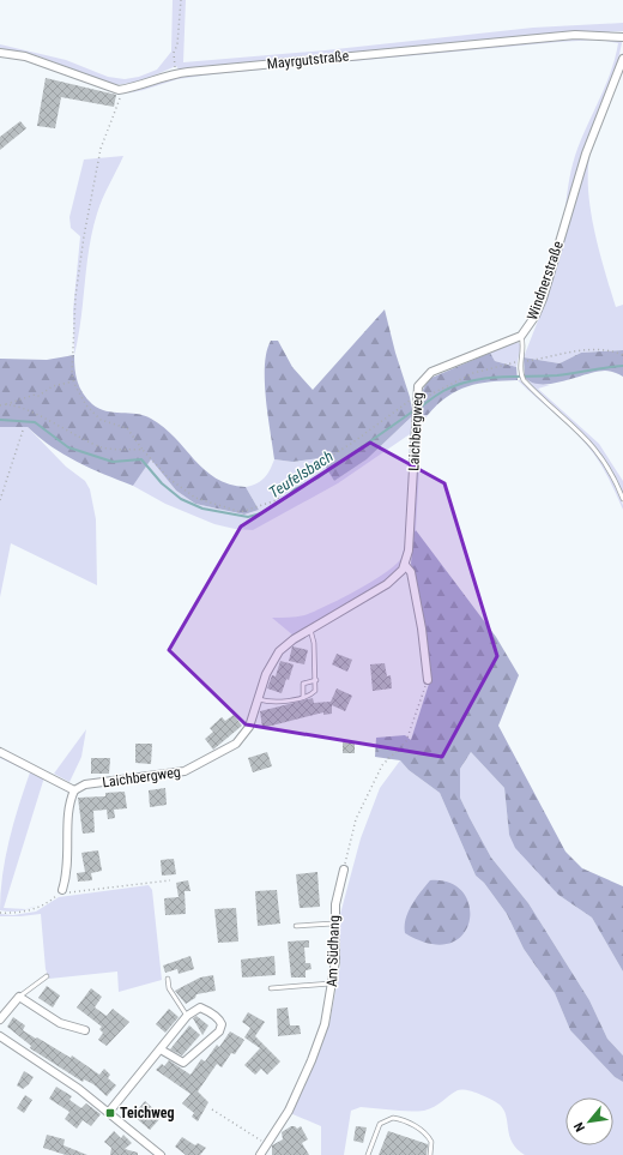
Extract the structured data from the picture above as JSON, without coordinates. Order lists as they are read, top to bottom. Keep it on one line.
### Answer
{"streets":{"street":["Mayrgutstraße","Windnerstraße","Laichbergweg","Am Südhang"]},"crossings":[["Windnerstraße","Laichbergweg"]],"water":["Teufelsbach"],"places":{"transit":["Teichweg"]},"north":"bottom left"}
